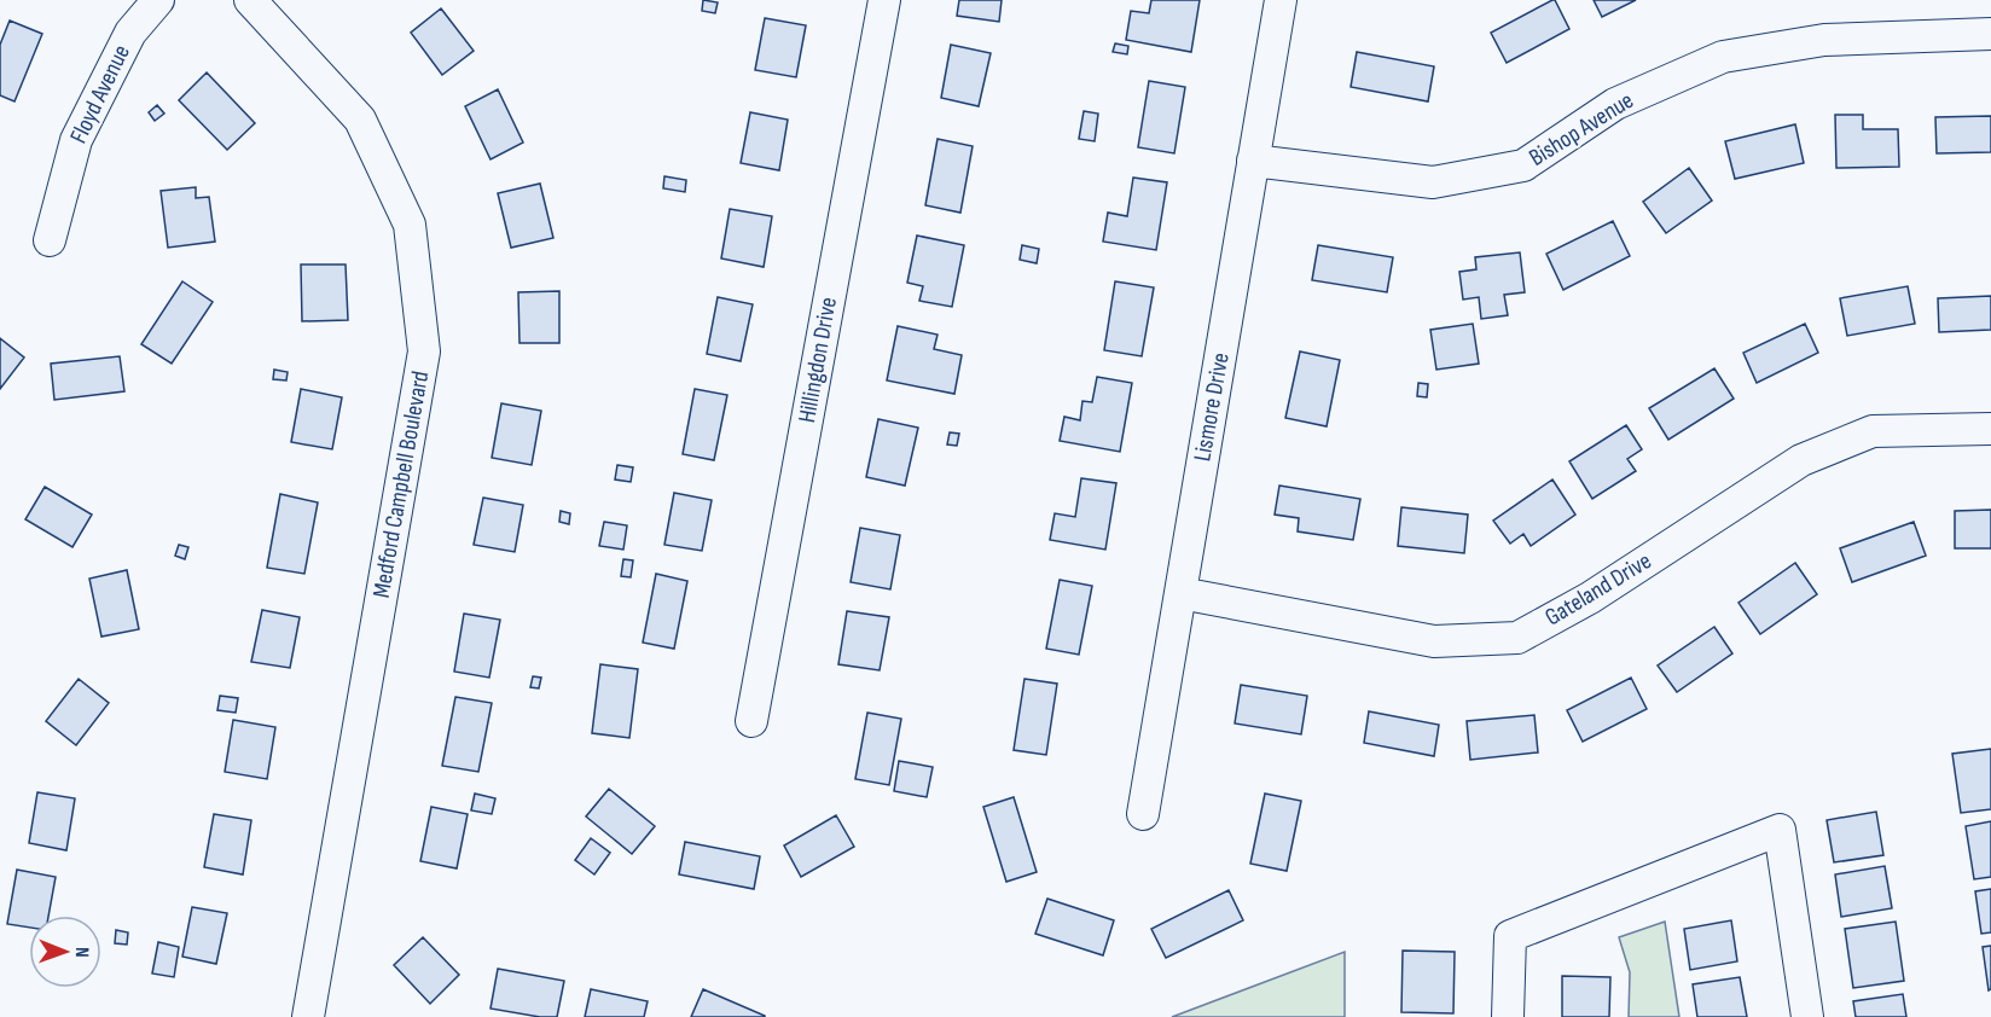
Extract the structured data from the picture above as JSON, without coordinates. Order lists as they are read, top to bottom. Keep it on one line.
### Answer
{"streets":{"street":["Floyd Avenue","Bishop Avenue","Hillingdon Drive","Lismore Drive","Medford Campbell Boulevard","Gateland Drive"]},"crossings":[["Bishop Avenue","Lismore Drive"],["Lismore Drive","Gateland Drive"]],"north":"right"}
